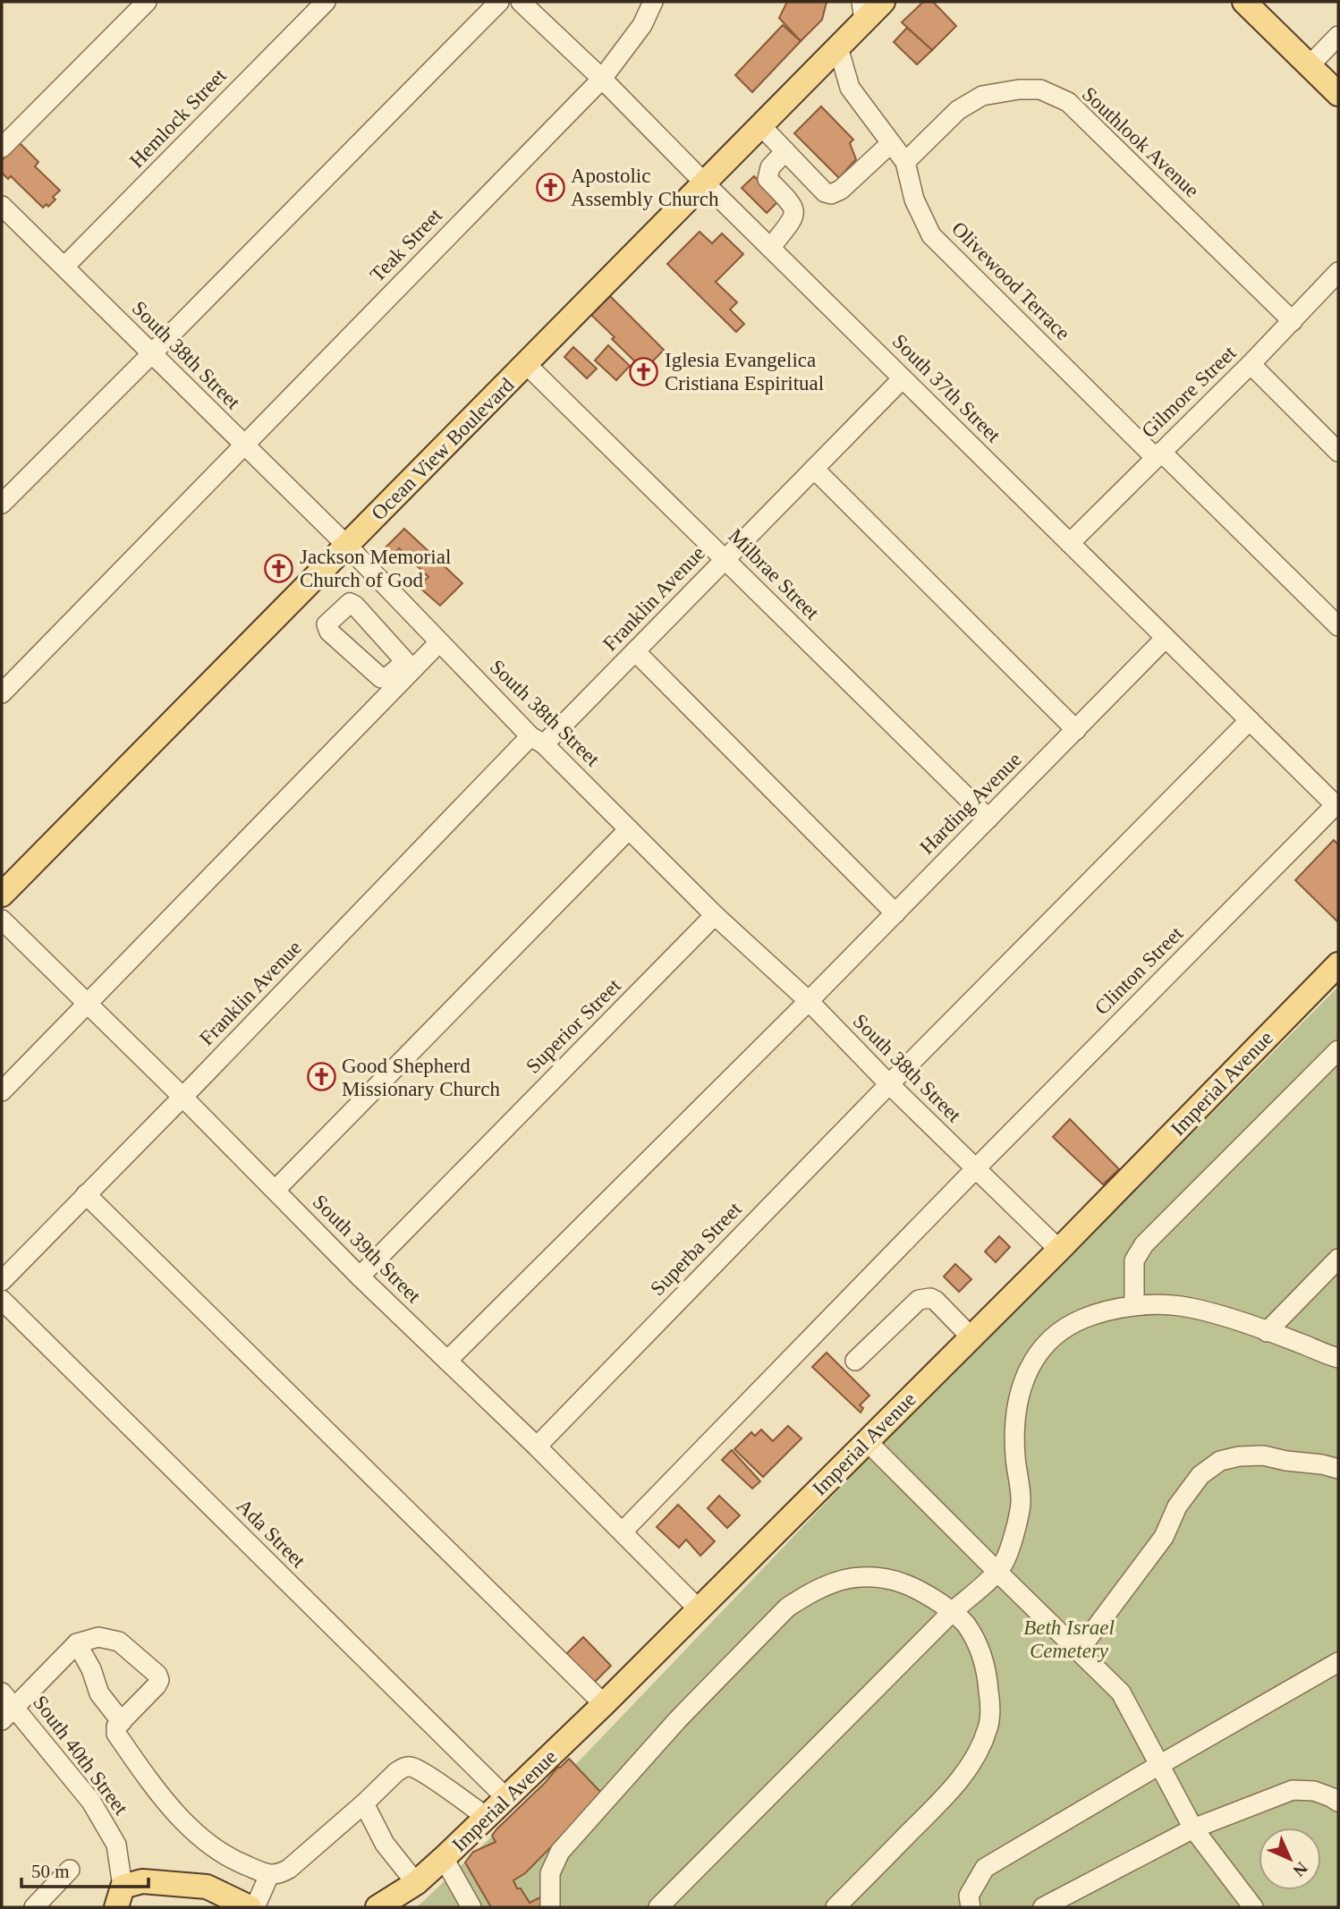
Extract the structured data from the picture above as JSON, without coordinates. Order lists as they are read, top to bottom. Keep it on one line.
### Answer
{"streets":{"main road":["Ocean View Boulevard","Imperial Avenue"],"street":["Hemlock Street","Southlook Avenue","Teak Street","Olivewood Terrace","South 38th Street","South 37th Street","Gilmore Street","Milbrae Street","Franklin Avenue","Harding Avenue","Clinton Street","Superior Street","South 39th Street","Superba Street","Ada Street","South 40th Street"]},"crossings":[["Hemlock Street","South 38th Street"],["Southlook Avenue","Olivewood Terrace"],["Southlook Avenue","Gilmore Street"],["Teak Street","South 38th Street"],["Teak Street","South 37th Street"],["Olivewood Terrace","Gilmore Street"],["Olivewood Terrace","Ocean View Boulevard"],["South 38th Street","Ocean View Boulevard"],["South 38th Street","Franklin Avenue"],["South 38th Street","Harding Avenue"],["South 38th Street","Clinton Street"],["South 38th Street","Superior Street"],["South 38th Street","Imperial Avenue"],["South 38th Street","Superba Street"],["South 37th Street","Gilmore Street"],["South 37th Street","Ocean View Boulevard"],["South 37th Street","Franklin Avenue"],["South 37th Street","Harding Avenue"],["South 37th Street","Clinton Street"],["South 37th Street","Superba Street"],["Ocean View Boulevard","Milbrae Street"],["Milbrae Street","Franklin Avenue"],["Milbrae Street","Harding Avenue"],["Franklin Avenue","South 39th Street"],["Harding Avenue","South 39th Street"],["Clinton Street","South 39th Street"],["Superior Street","South 39th Street"],["Imperial Avenue","South 39th Street"],["Imperial Avenue","Ada Street"],["South 39th Street","Superba Street"]],"parks":["Beth Israel Cemetery"],"places":{"church":["Apostolic Assembly Church","Iglesia Evangelica Cristiana Espiritual","Jackson Memorial Church of God","Good Shepherd Missionary Church"]},"scale_bar":"50 m","north":"bottom right"}
